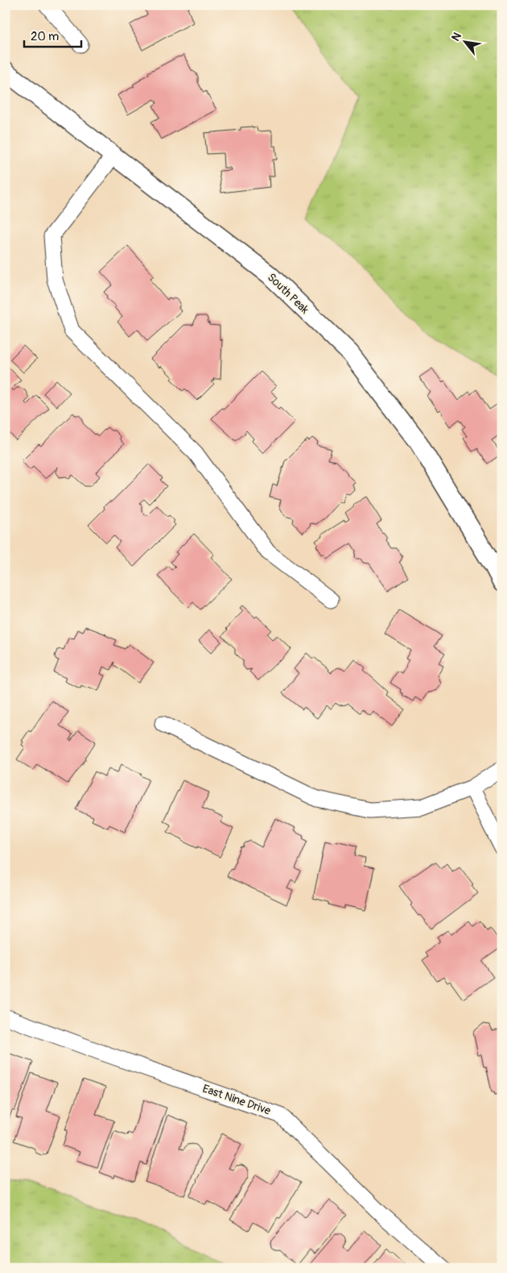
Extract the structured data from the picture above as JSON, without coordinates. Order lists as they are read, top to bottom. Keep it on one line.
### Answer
{"streets":{"street":["South Peak","East Nine Drive"]},"scale_bar":"20 m","north":"top left"}
